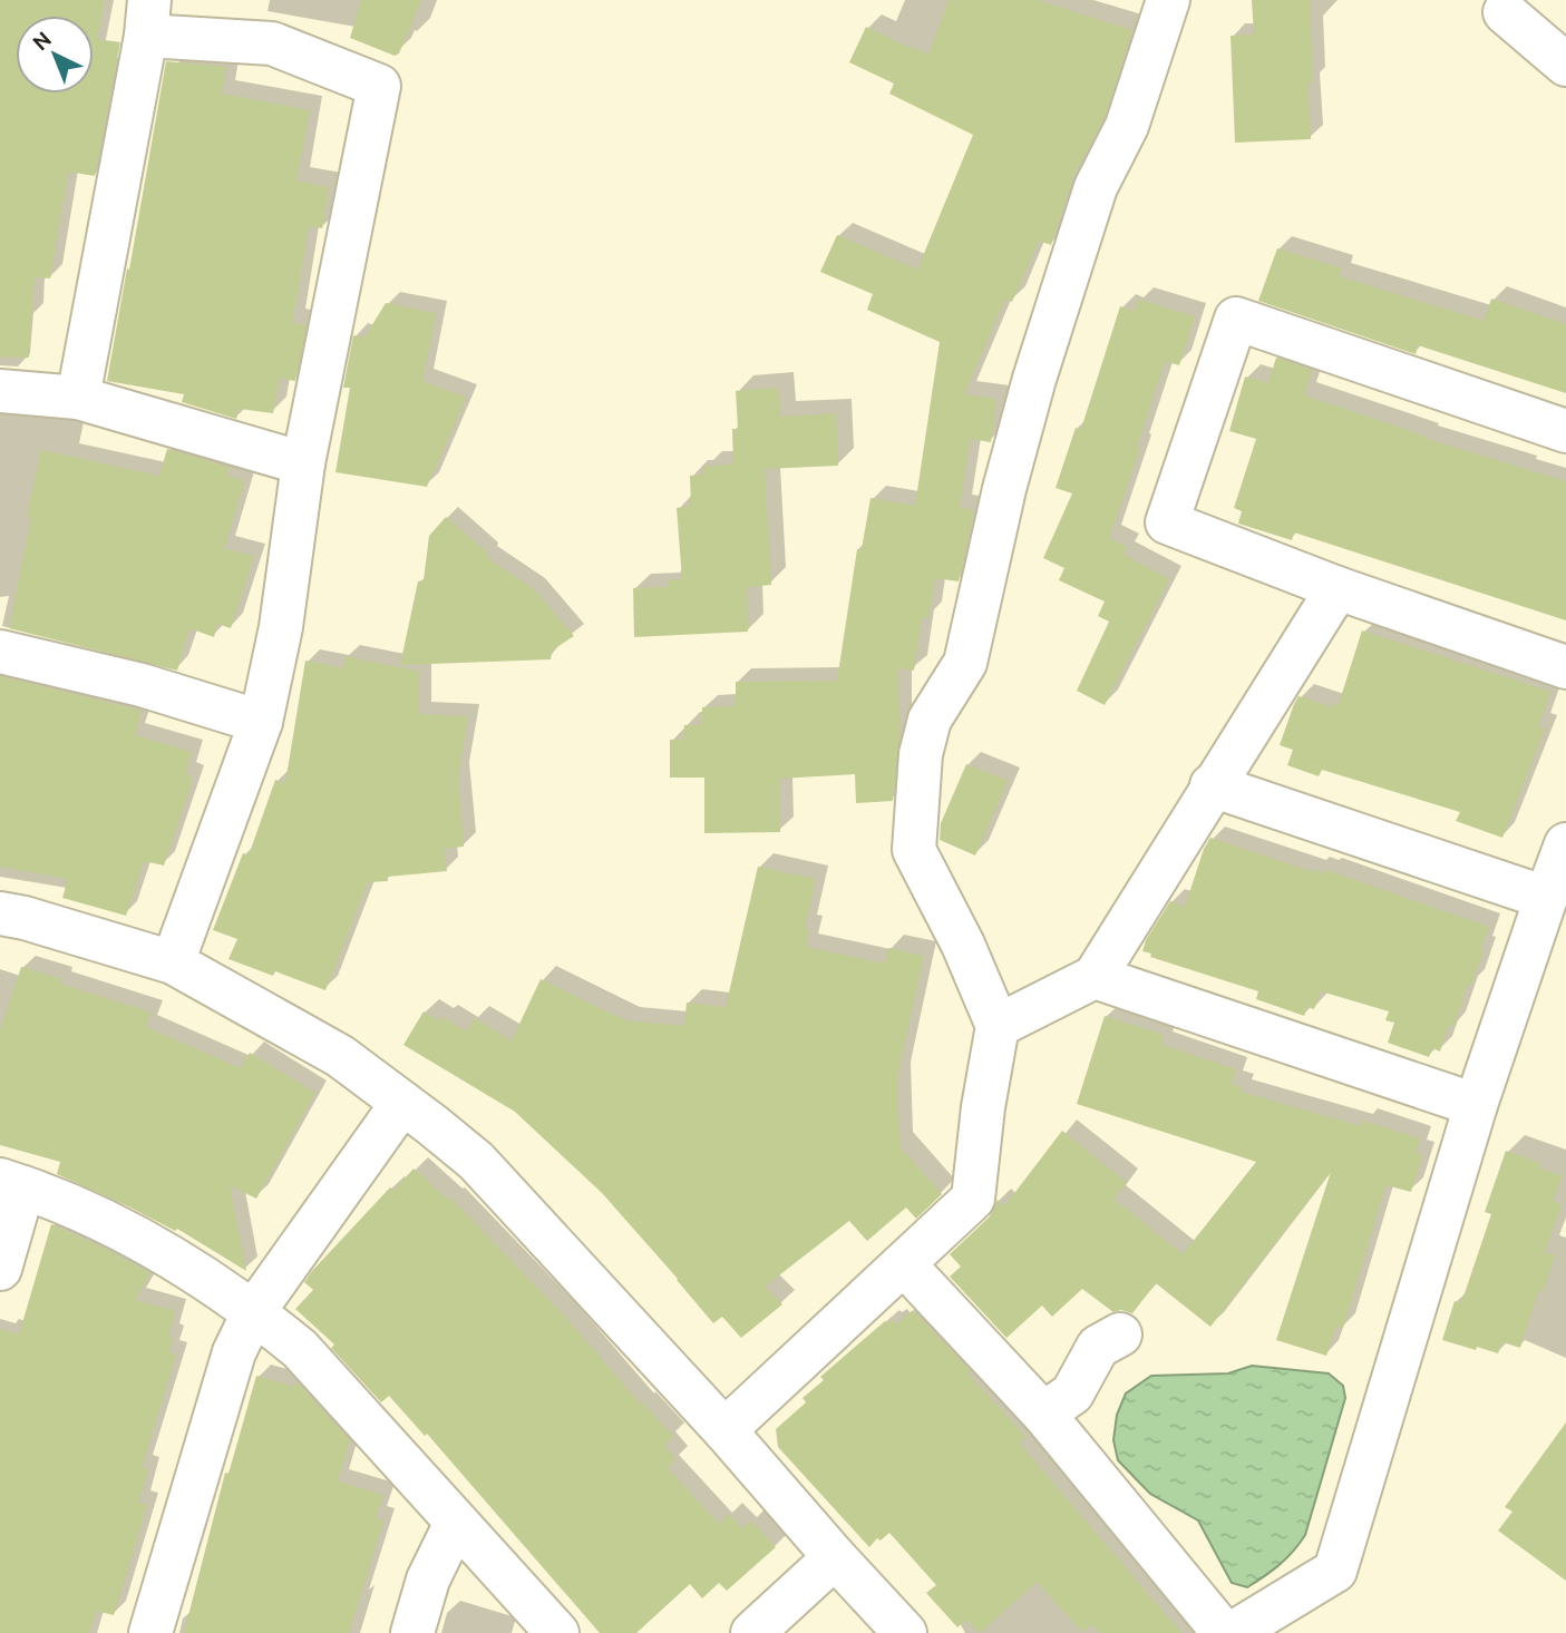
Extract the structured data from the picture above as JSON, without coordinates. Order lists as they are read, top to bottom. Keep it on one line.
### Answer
{"north":"top left"}
